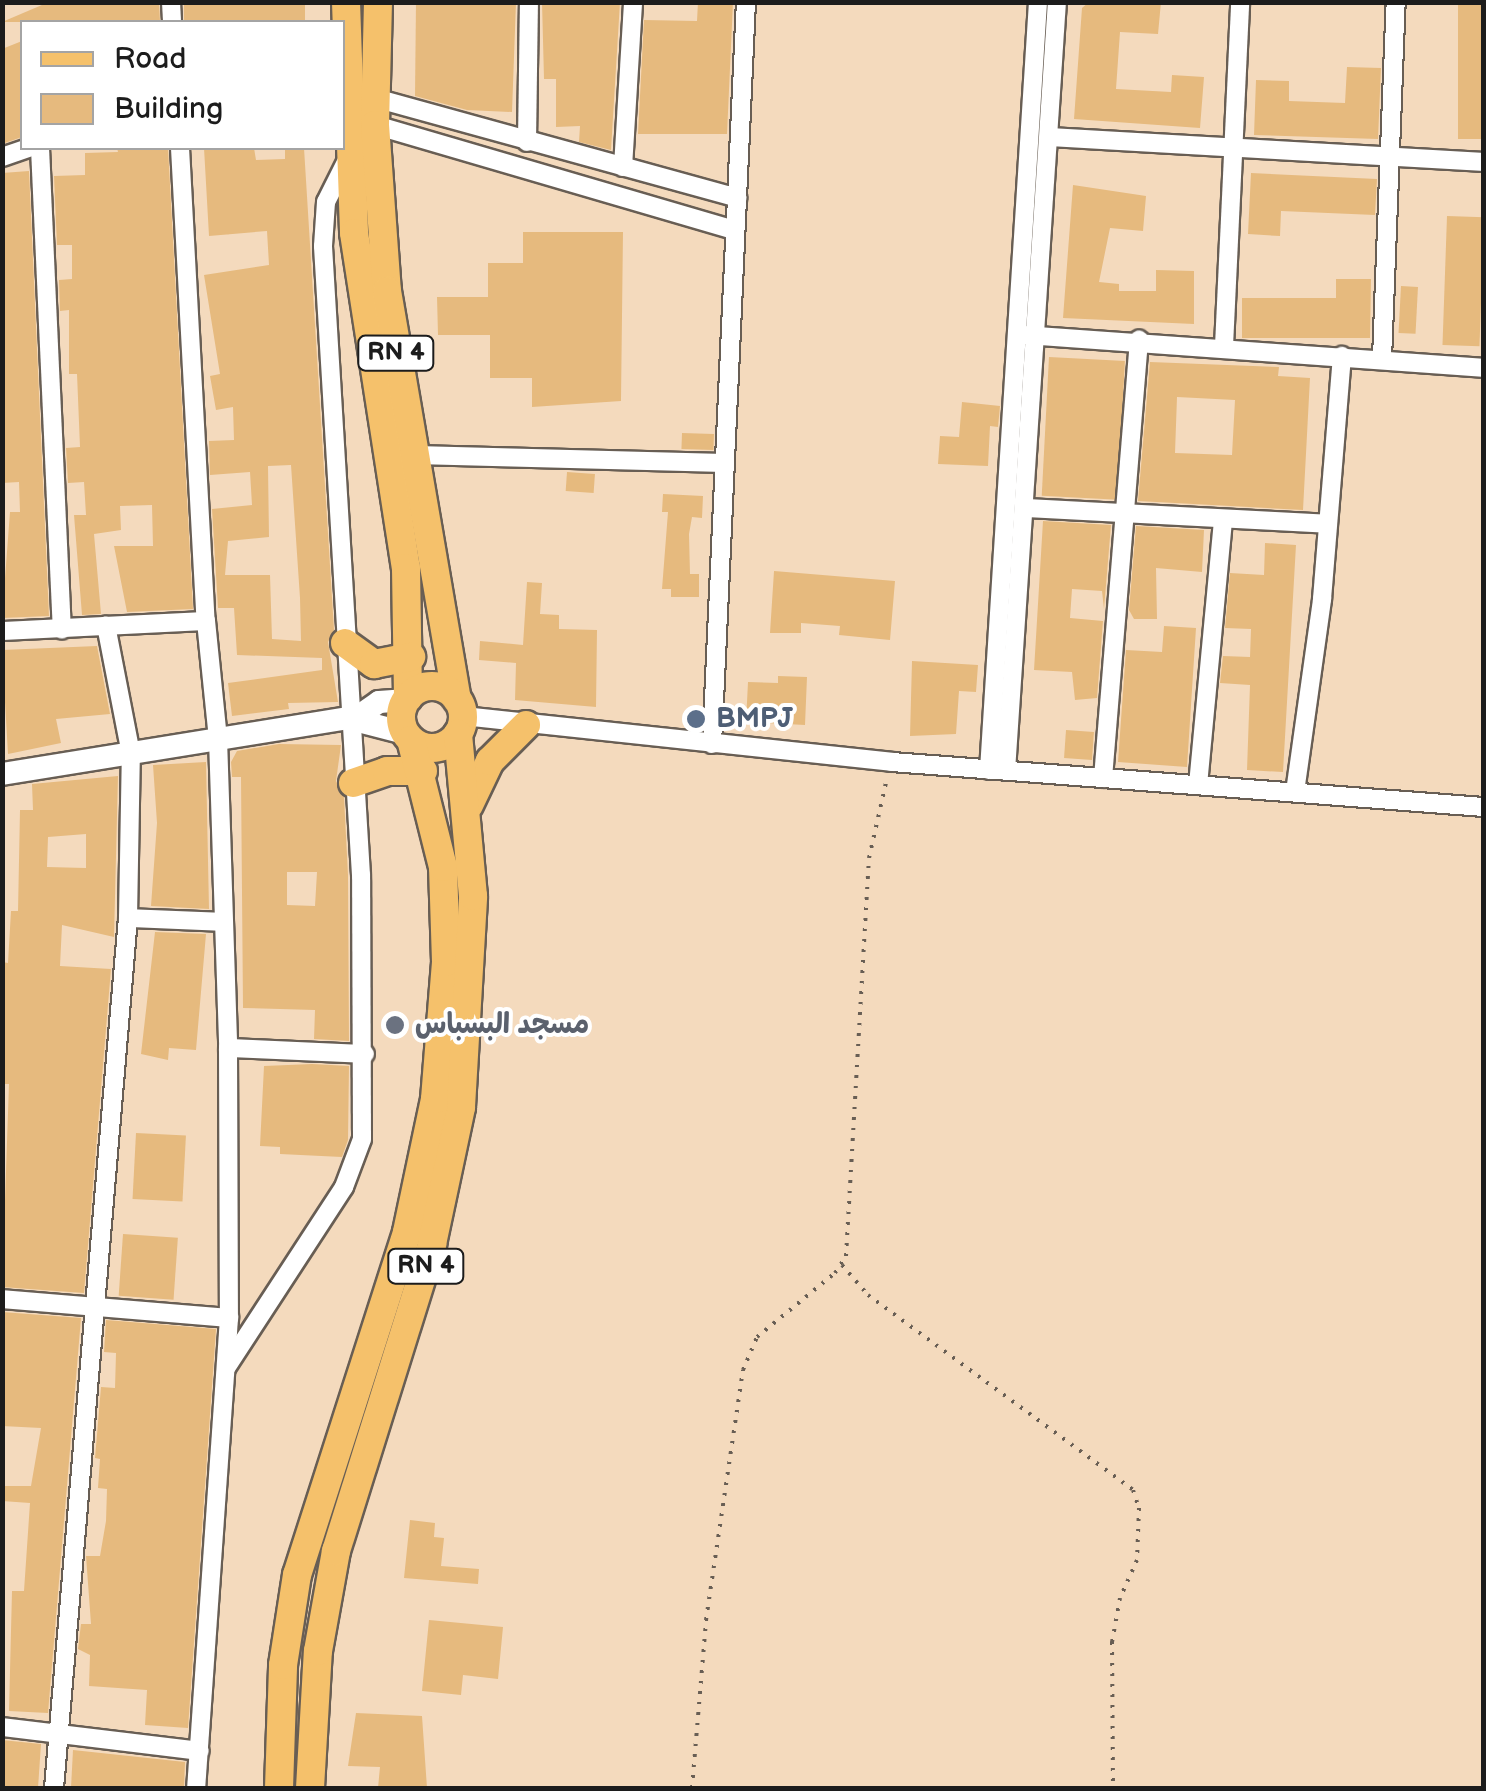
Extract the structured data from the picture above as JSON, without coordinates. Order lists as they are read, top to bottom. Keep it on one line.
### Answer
{"streets":{"main road":["RN 4"]},"places":["BMPJ","مسجد البسباس"],"legend":["Road","Building"]}
